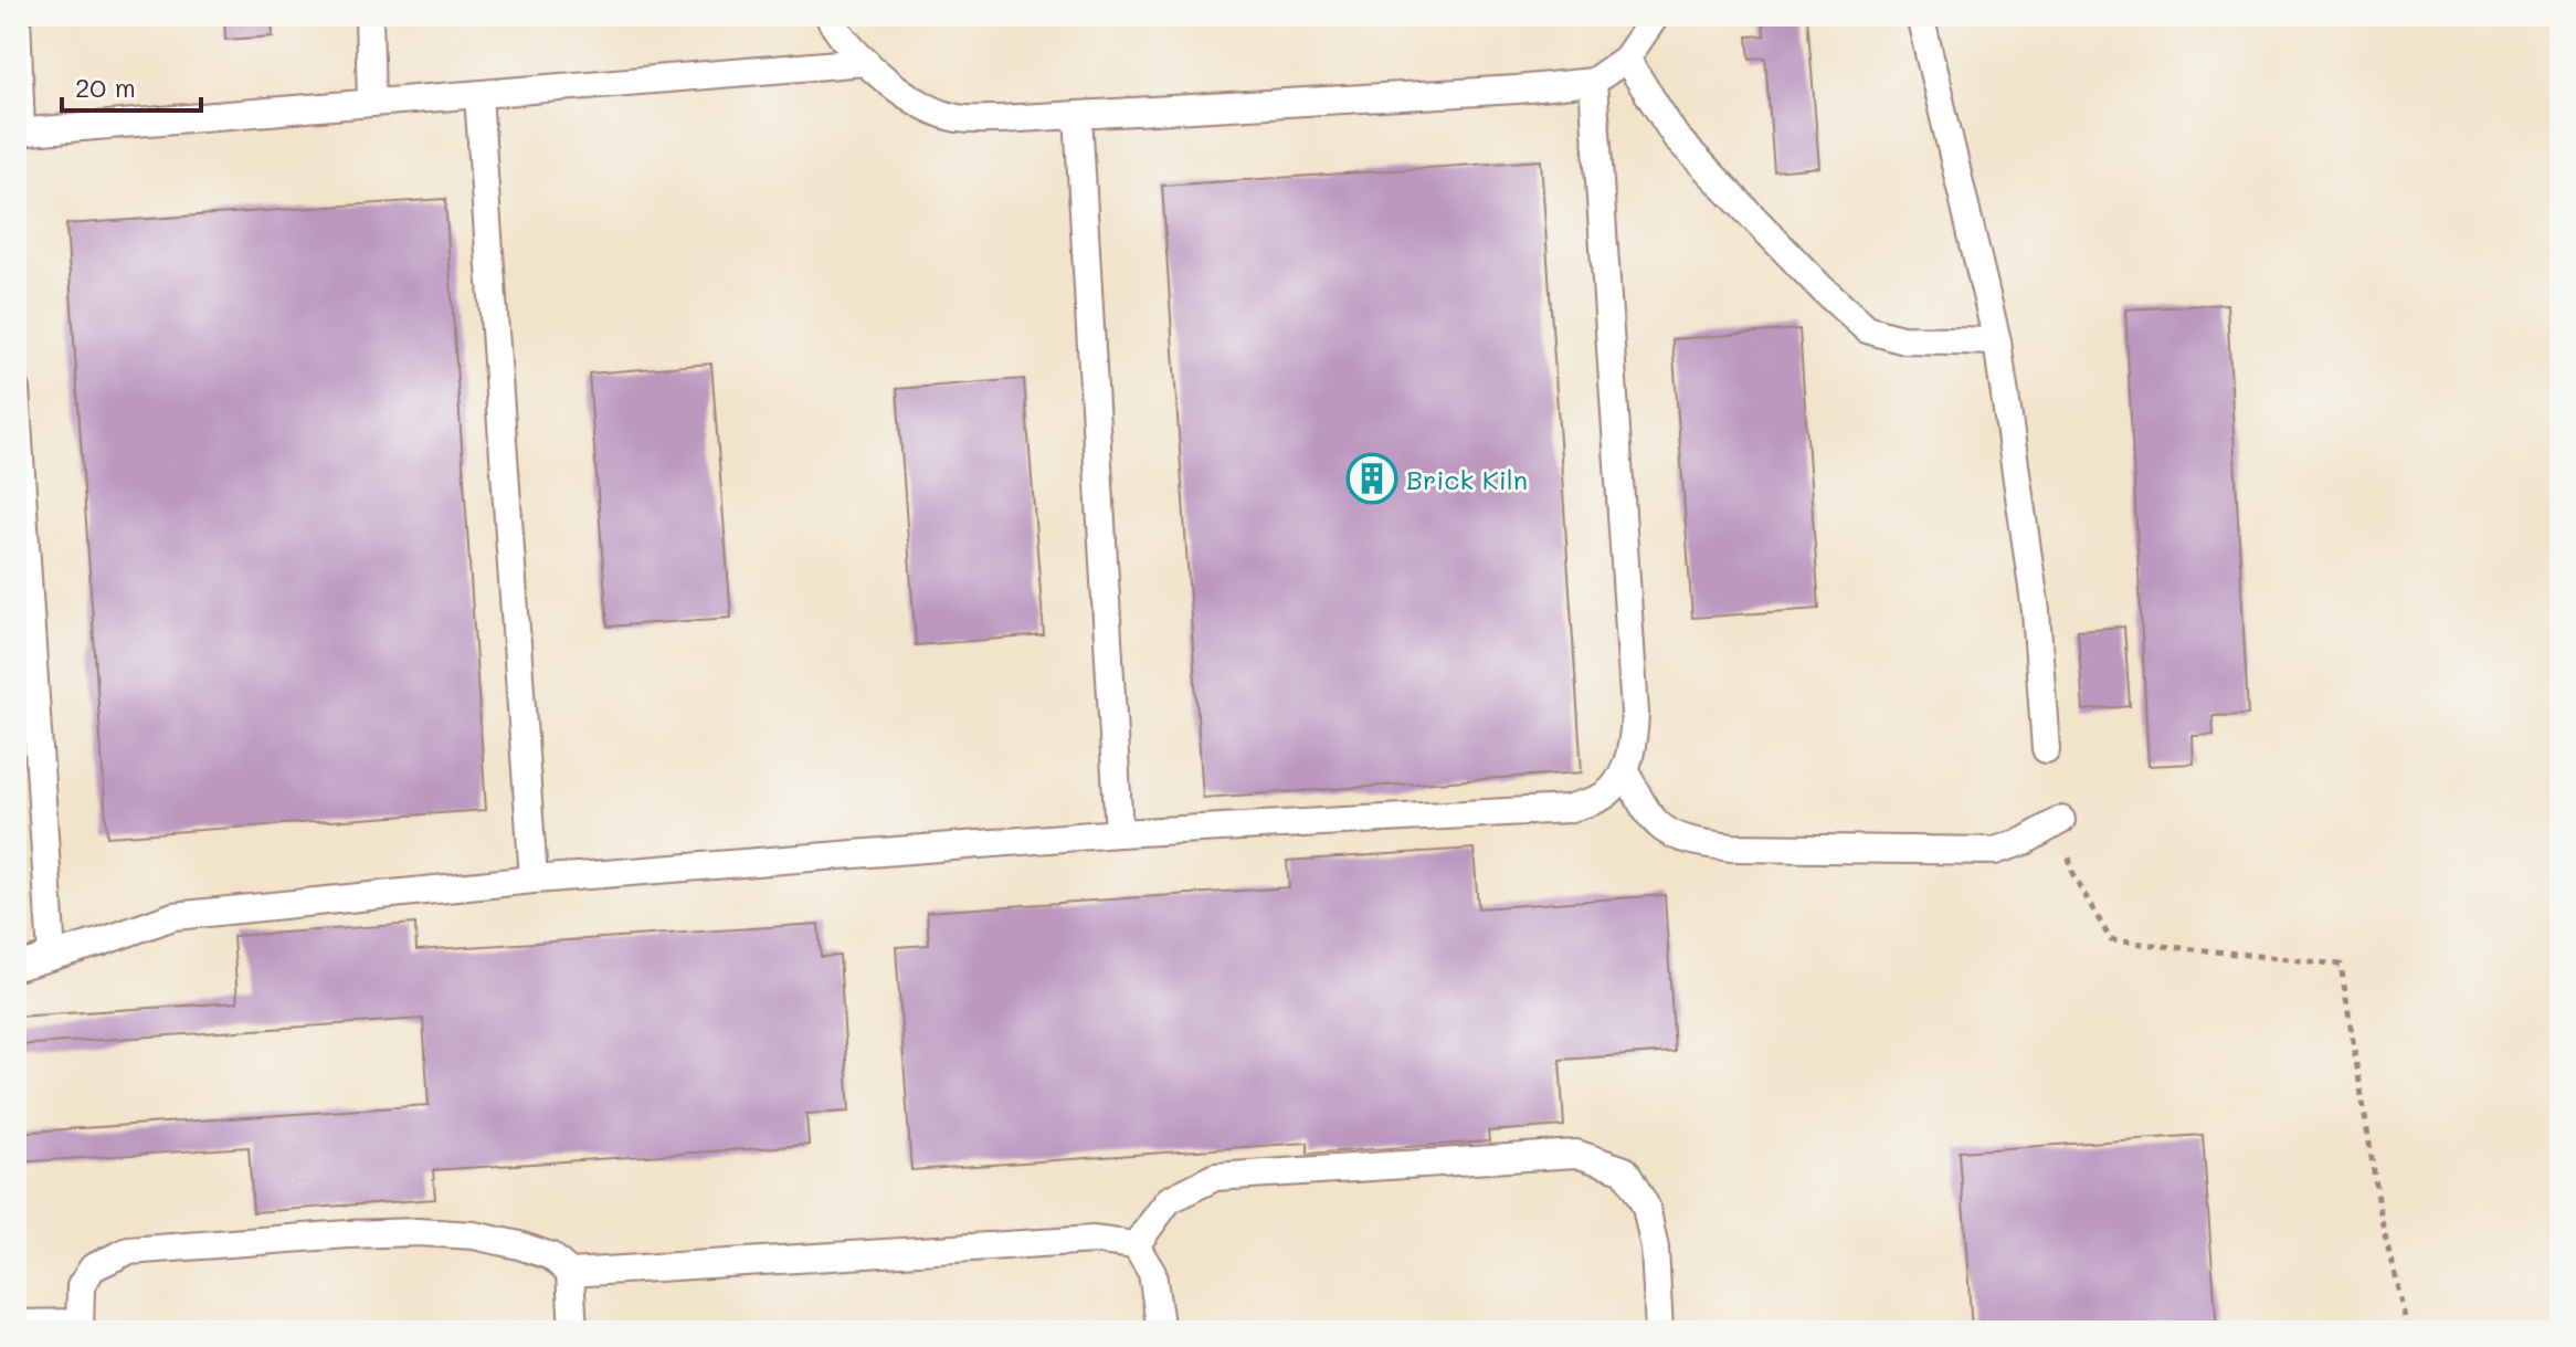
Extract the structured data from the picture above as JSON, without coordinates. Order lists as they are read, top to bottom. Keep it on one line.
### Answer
{"places":{"building":["Brick Kiln"]},"scale_bar":"20 m"}
